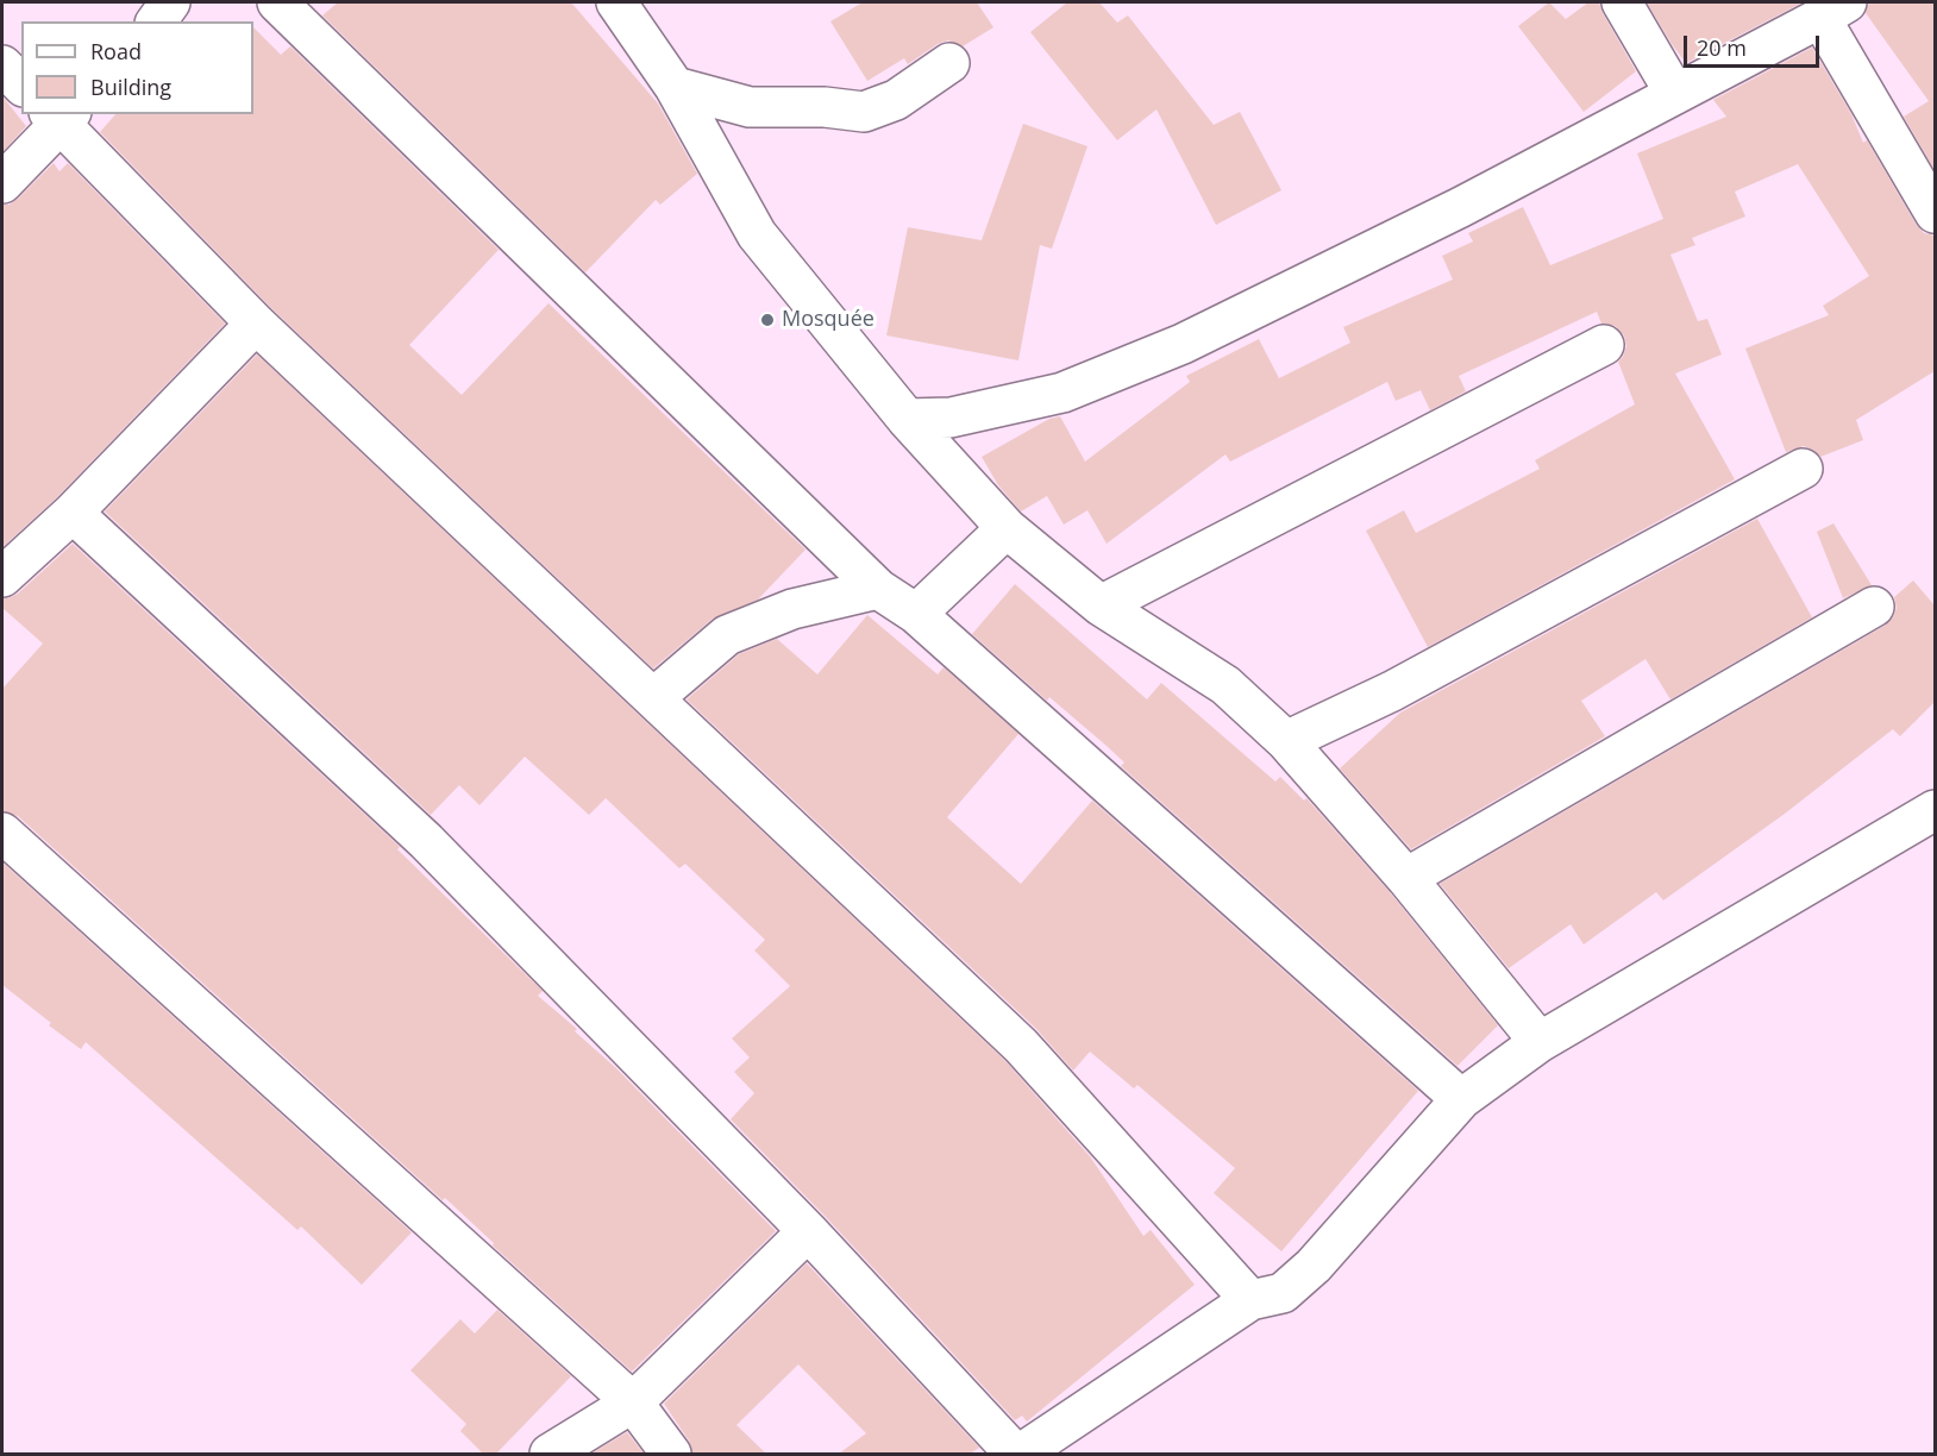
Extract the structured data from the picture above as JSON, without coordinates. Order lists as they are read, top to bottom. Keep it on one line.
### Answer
{"places":["Mosquée"],"legend":["Road","Building"],"scale_bar":"20 m"}
